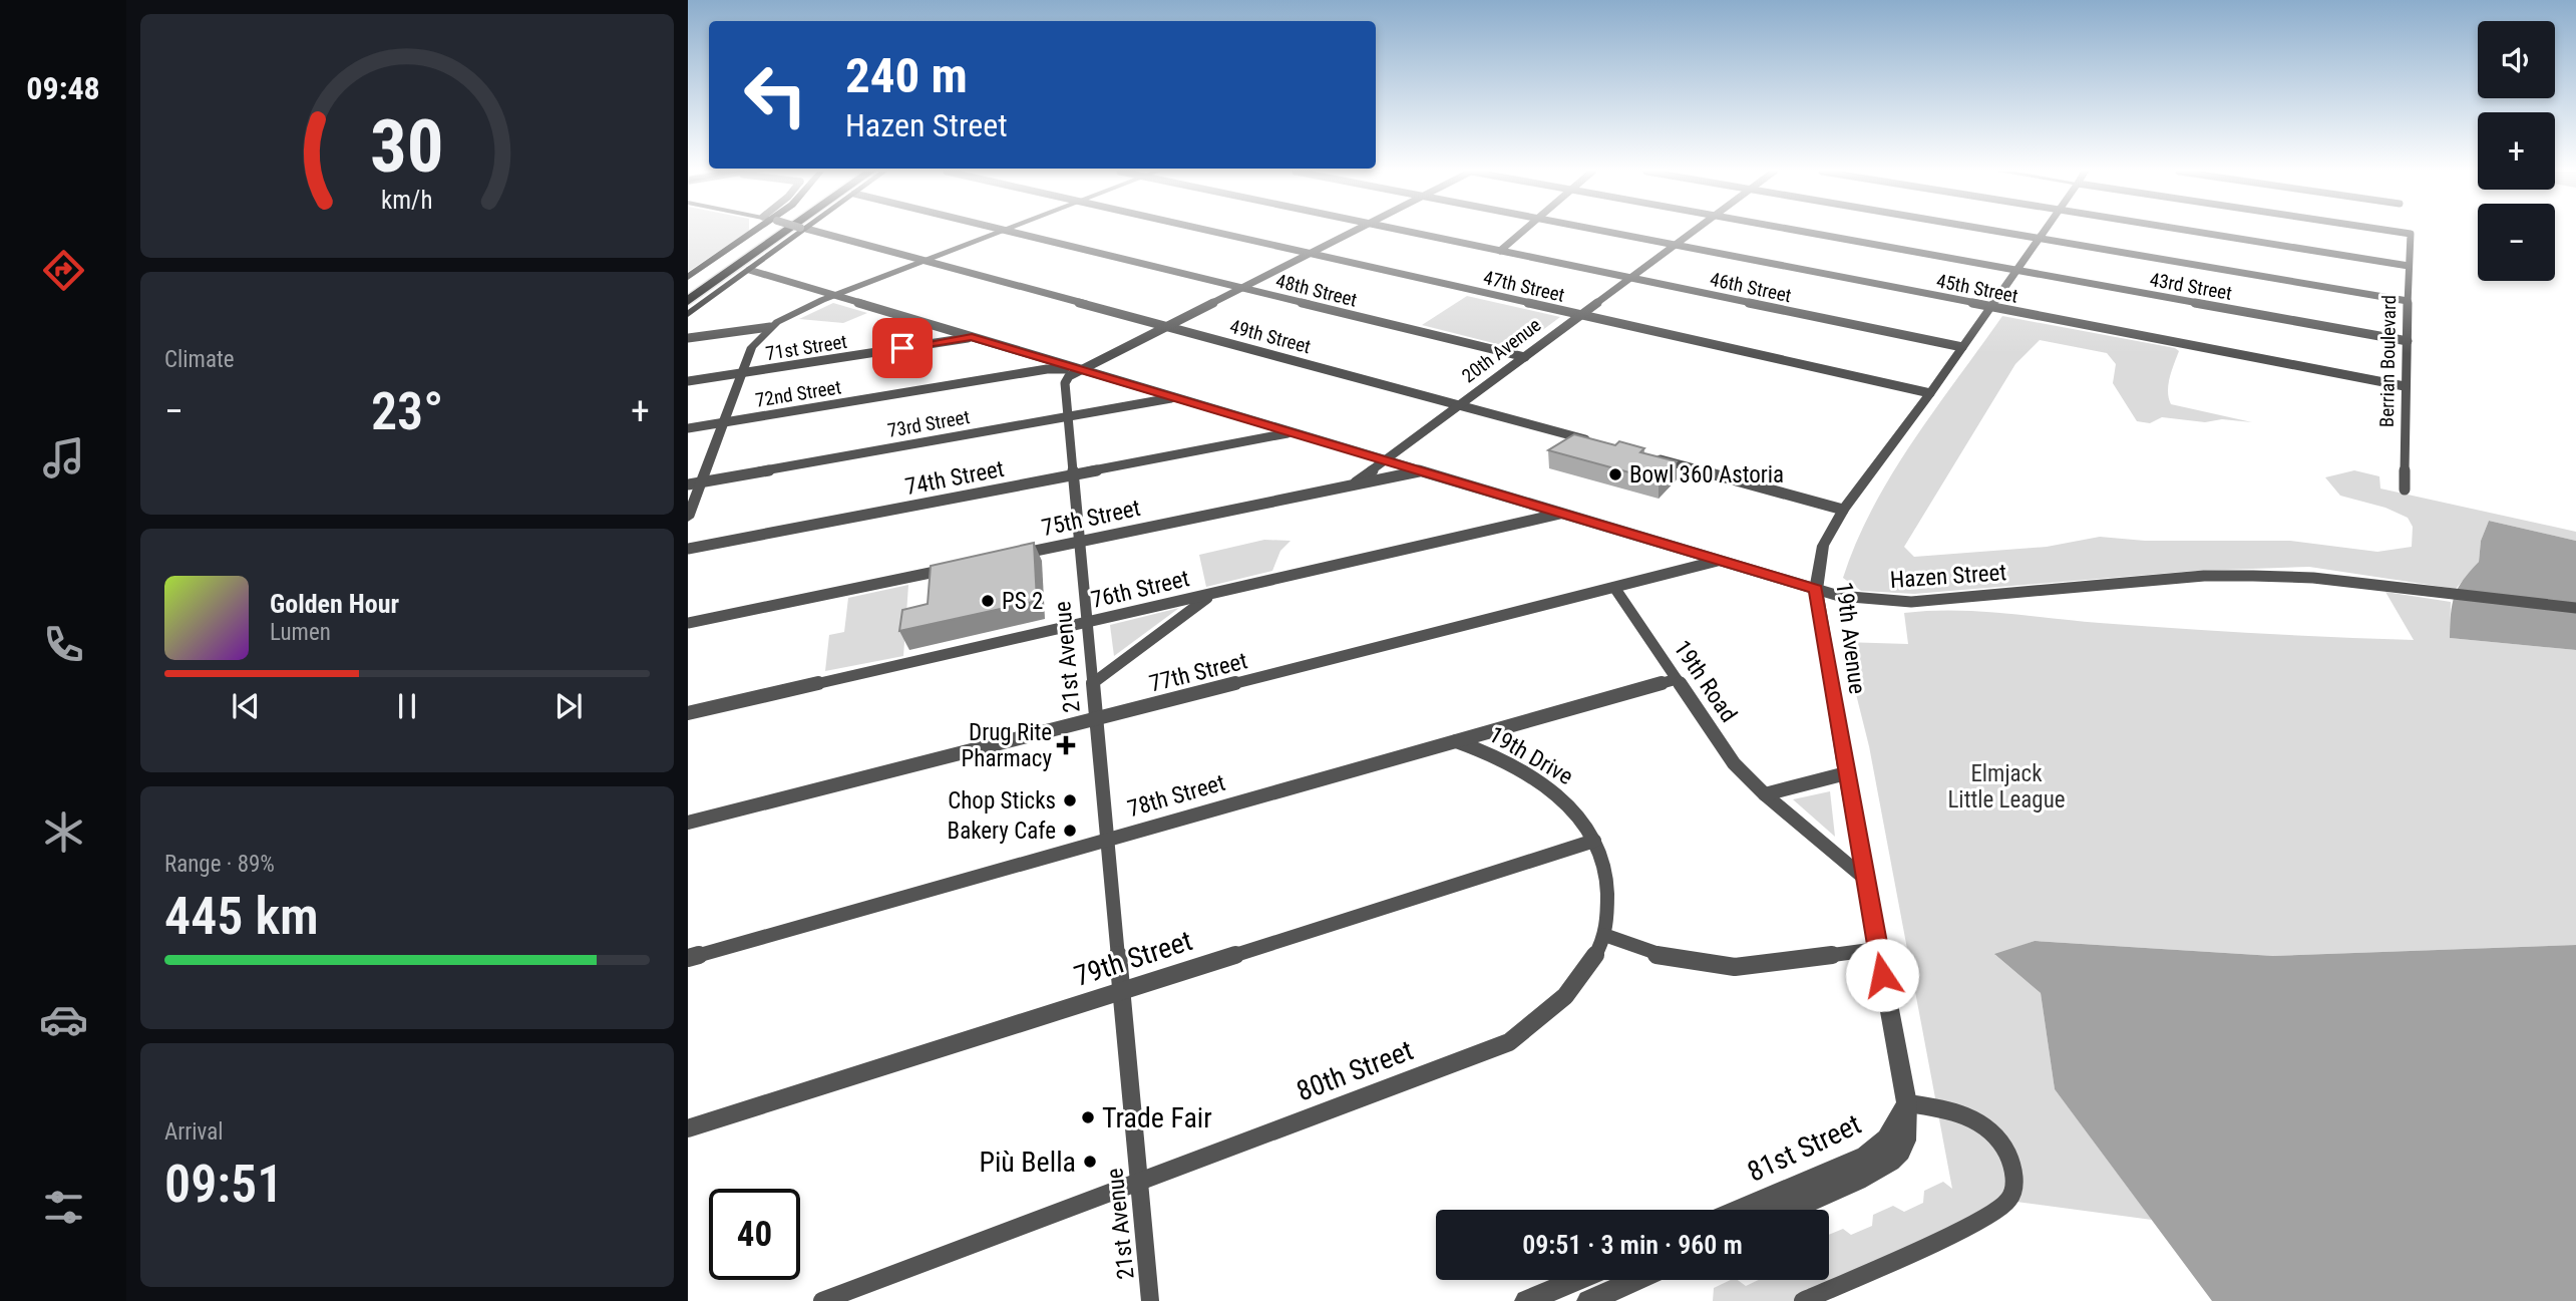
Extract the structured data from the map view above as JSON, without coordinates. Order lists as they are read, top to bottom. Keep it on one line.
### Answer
{"streets":{"street":["47th Street","43rd Street","46th Street","45th Street","48th Street","49th Street","71st Street","20th Avenue","Berrian Boulevard","72nd Street","73rd Street","74th Street","75th Street","Hazen Street","76th Street","19th Avenue","21st Avenue","77th Street","19th Road","19th Drive","78th Street","79th Street","80th Street","81st Street"]},"crossings":[["47th Street","20th Avenue"],["47th Street","19th Avenue"],["43rd Street","Berrian Boulevard"],["43rd Street","19th Avenue"],["46th Street","20th Avenue"],["46th Street","19th Avenue"],["45th Street","20th Avenue"],["45th Street","Berrian Boulevard"],["45th Street","19th Avenue"],["48th Street","20th Avenue"],["49th Street","20th Avenue"],["71st Street","Hazen Street"],["20th Avenue","75th Street"],["20th Avenue","Hazen Street"],["72nd Street","Hazen Street"],["72nd Street","21st Avenue"],["73rd Street","Hazen Street"],["73rd Street","21st Avenue"],["74th Street","Hazen Street"],["74th Street","21st Avenue"],["75th Street","Hazen Street"],["75th Street","21st Avenue"],["Hazen Street","76th Street"],["Hazen Street","19th Avenue"],["Hazen Street","21st Avenue"],["Hazen Street","77th Street"],["76th Street","21st Avenue"],["19th Avenue","19th Road"],["19th Avenue","81st Street"],["21st Avenue","77th Street"],["21st Avenue","78th Street"],["21st Avenue","79th Street"],["21st Avenue","80th Street"],["77th Street","19th Road"],["19th Road","78th Street"],["19th Drive","78th Street"],["19th Drive","79th Street"],["19th Drive","80th Street"]],"parks":["Elmjack Little League"],"places":{"other":["Bowl 360 Astoria","PS 2","Chop Sticks","Bakery Cafe","Trade Fair","Più Bella"],"health":["Drug Rite Pharmacy"]},"page":{"tabs":"09:48","map_buttons":["+","−"],"turn":["240 m","Hazen Street"],"tile":["Climate",["Range · 89%","445 km"],["Arrival","09:51"]],"heat":["−","23°","+"],"song":["Golden Hour","Lumen"],"limit":"40","trip":"09:51 · 3 min · 960 m","gauge":["30","km/h"]}}
